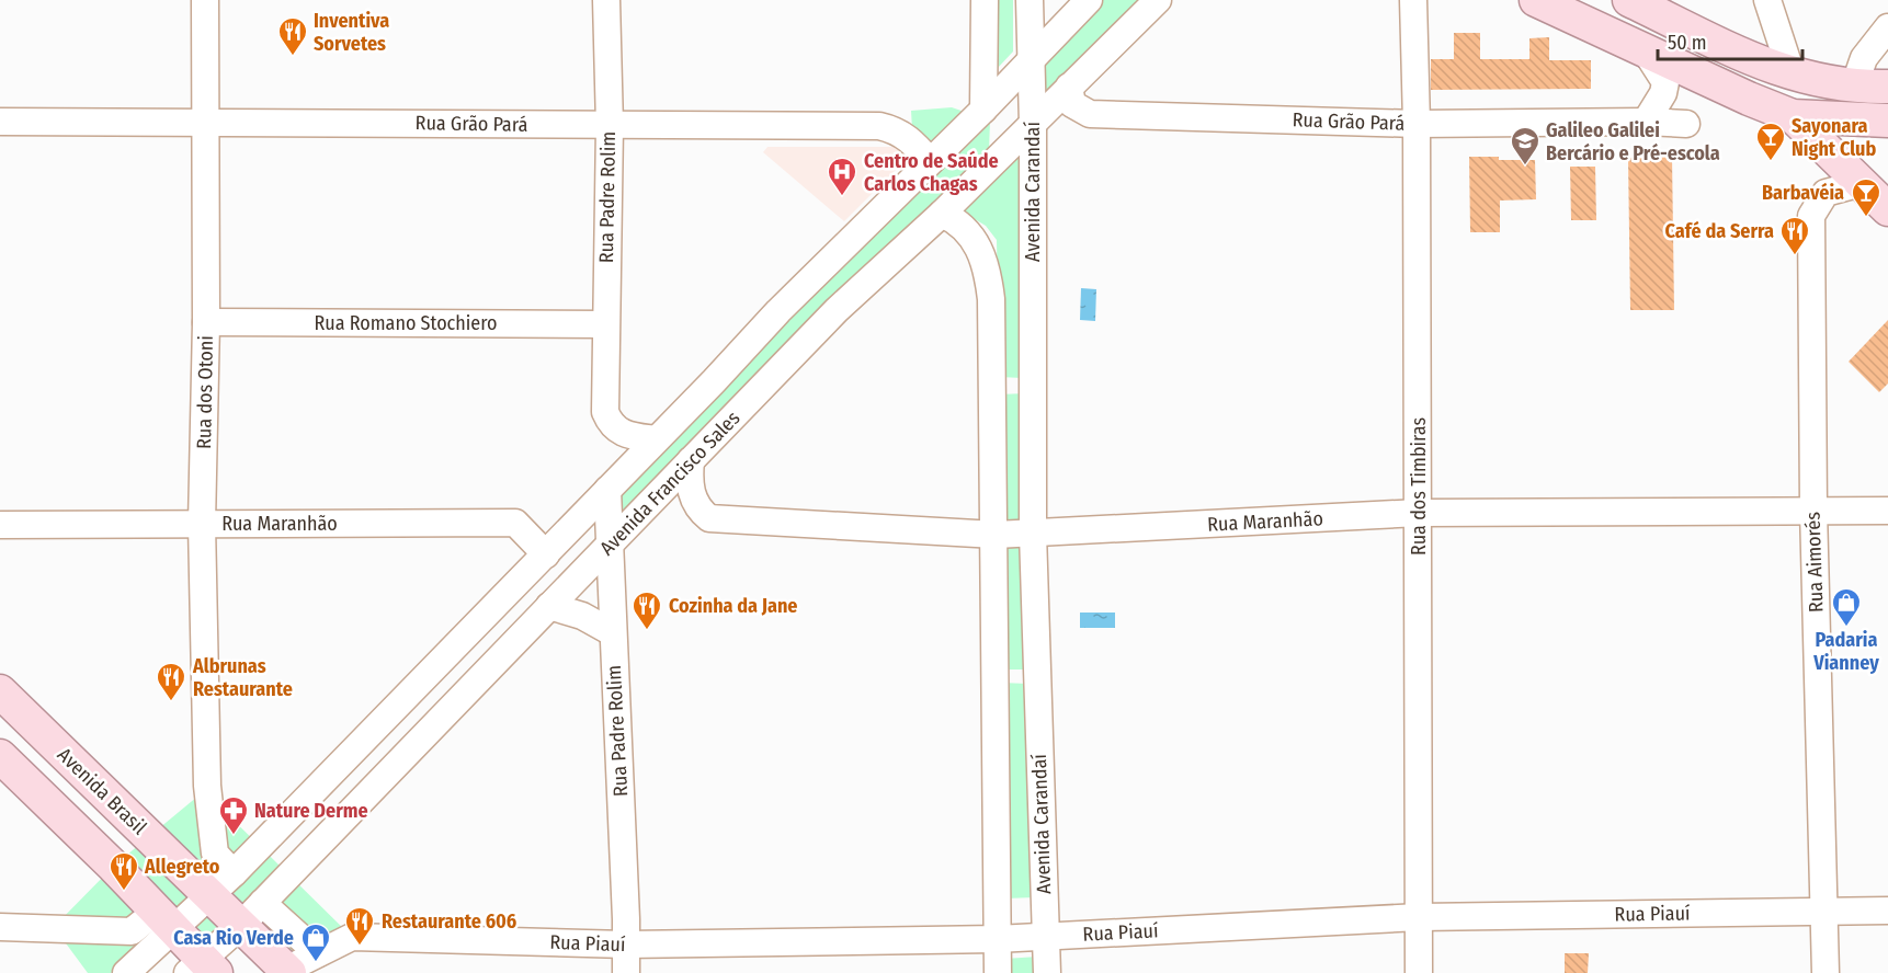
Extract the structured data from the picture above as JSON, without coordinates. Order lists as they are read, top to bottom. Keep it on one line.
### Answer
{"streets":{"main road":["Avenida Brasil"],"street":["Rua Grão Pará","Avenida Carandaí","Rua Padre Rolim","Rua Romano Stochiero","Rua dos Otoni","Avenida Francisco Sales","Rua dos Timbiras","Rua Maranhão","Rua Aimorés","Rua Piauí"]},"crossings":[["Rua Grão Pará","Rua Padre Rolim"],["Rua Grão Pará","Rua dos Otoni"],["Rua Grão Pará","Avenida Francisco Sales"],["Rua Grão Pará","Rua dos Timbiras"],["Avenida Carandaí","Avenida Francisco Sales"],["Avenida Carandaí","Rua Maranhão"],["Avenida Carandaí","Rua Piauí"],["Rua Padre Rolim","Rua Romano Stochiero"],["Rua Padre Rolim","Avenida Francisco Sales"],["Rua Padre Rolim","Rua Piauí"],["Rua Romano Stochiero","Rua dos Otoni"],["Rua dos Otoni","Rua Maranhão"],["Avenida Francisco Sales","Rua Maranhão"],["Avenida Francisco Sales","Avenida Brasil"],["Rua dos Timbiras","Rua Maranhão"],["Rua dos Timbiras","Rua Piauí"],["Rua Maranhão","Rua Aimorés"],["Rua Aimorés","Rua Piauí"]],"places":{"restaurant":["Inventiva Sorvetes","Café da Serra","Cozinha da Jane","Albrunas Restaurante","Allegreto","Restaurante 606"],"bar":["Sayonara Night Club","Barbavéia"],"school or university":["Galileo Galilei Bercário e Pré-escola"],"hospital":["Centro de Saúde Carlos Chagas"],"shop":["Padaria Vianney","Casa Rio Verde"],"pharmacy":["Nature Derme"]},"scale_bar":"50 m"}
